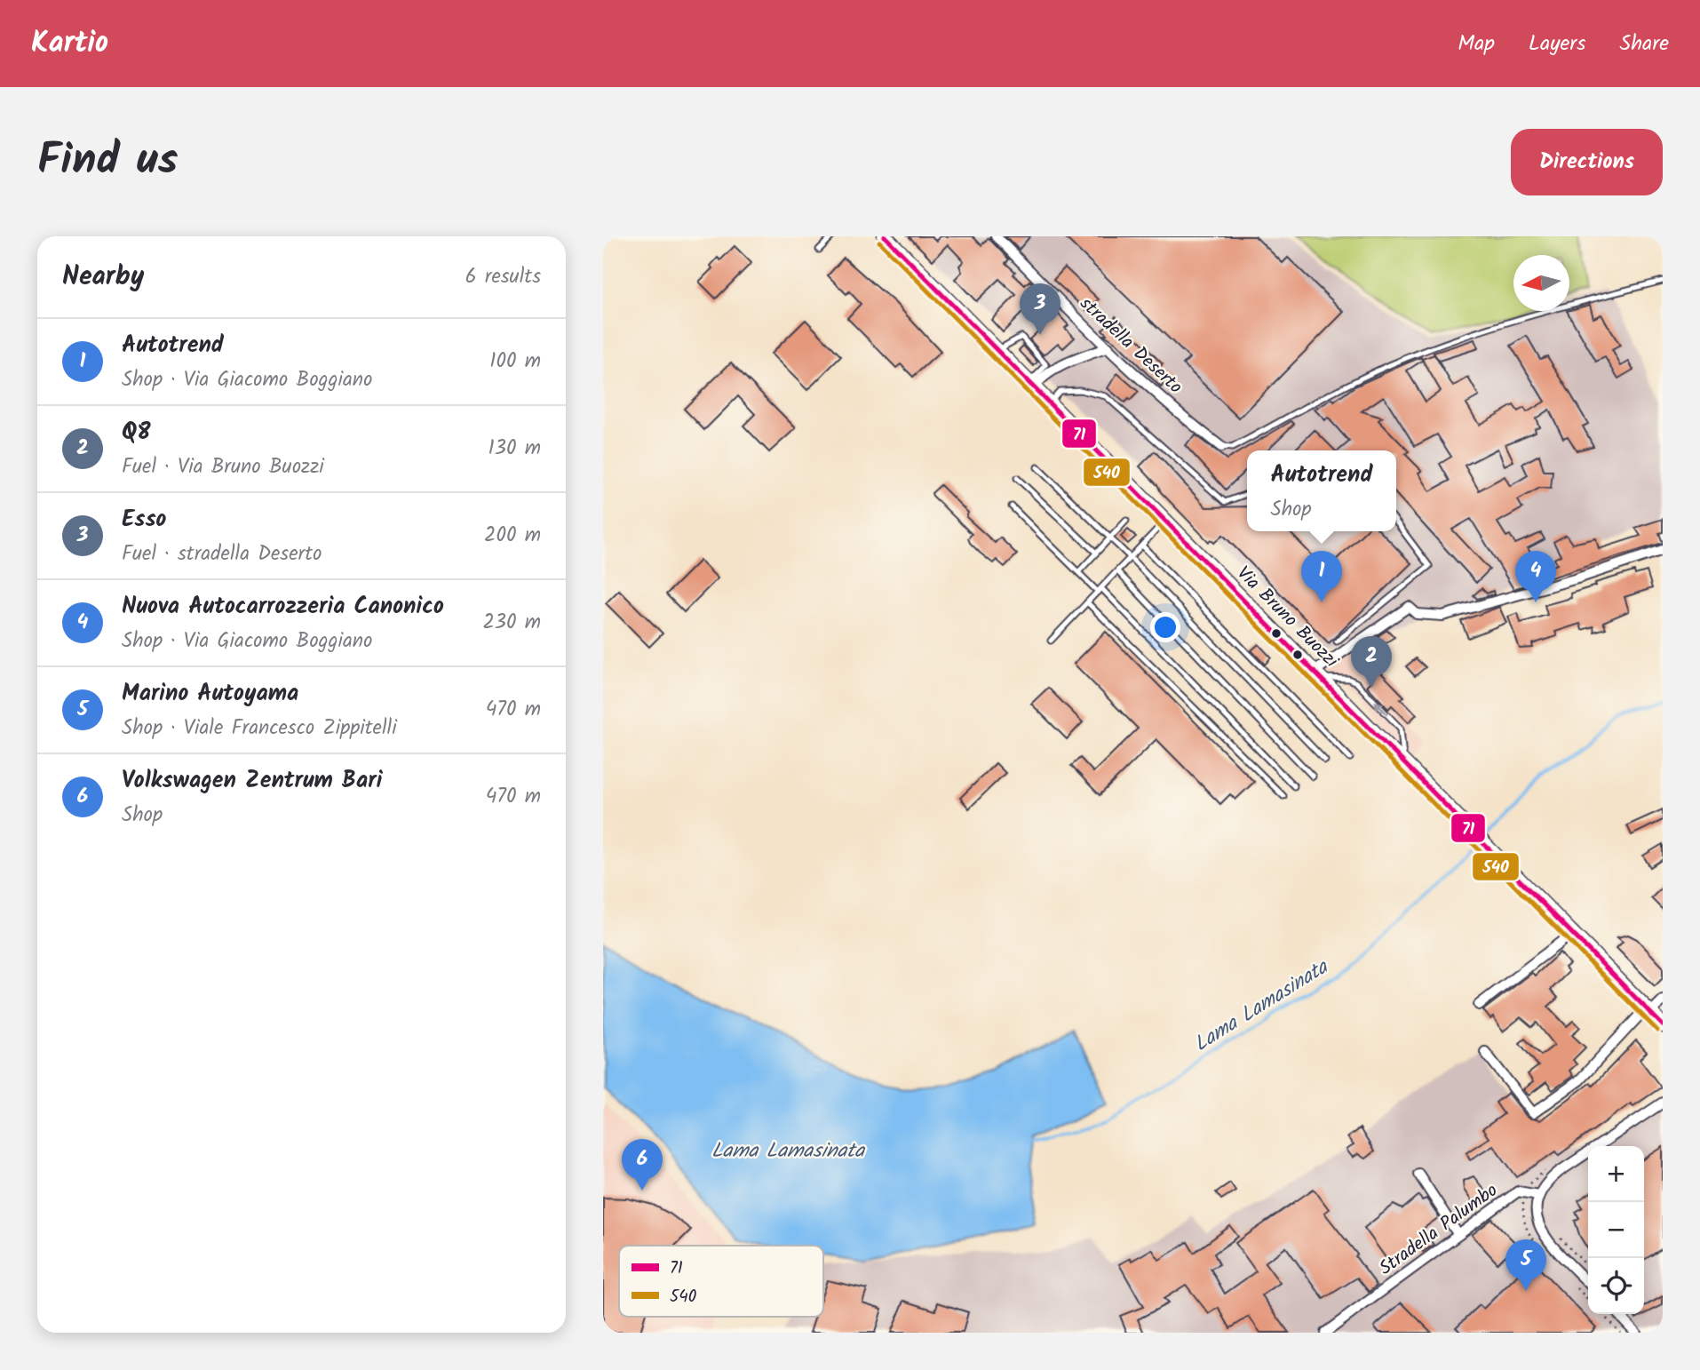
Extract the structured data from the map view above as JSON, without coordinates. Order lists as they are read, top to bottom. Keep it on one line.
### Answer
{"streets":{"main road":["Via Bruno Buozzi"],"street":["stradella Deserto","Stradella Palumbo"]},"water":["Lama Lamasinata"],"lines":["transit line 71","transit line 540"],"legend":["71","540"],"north":"left","page":{"header":"Kartio","nav":["Map","Layers","Share"],"title":"Find us","buttons":"Directions","heading":["Nearby","6 results"],"pins":["3","1","4","2","6","5"],"list":[{"mark":"1","name":"Autotrend","note":"Shop · Via Giacomo Boggiano","value":"100 m"},{"mark":"2","name":"Q8","note":"Fuel · Via Bruno Buozzi","value":"130 m"},{"mark":"3","name":"Esso","note":"Fuel · stradella Deserto","value":"200 m"},{"mark":"4","name":"Nuova Autocarrozzeria Canonico","note":"Shop · Via Giacomo Boggiano","value":"230 m"},{"mark":"5","name":"Marino Autoyama","note":"Shop · Viale Francesco Zippitelli","value":"470 m"},{"mark":"6","name":"Volkswagen Zentrum Bari","note":"Shop","value":"470 m"}],"popup":["Autotrend","Shop"],"map_buttons":["+","−"]}}
